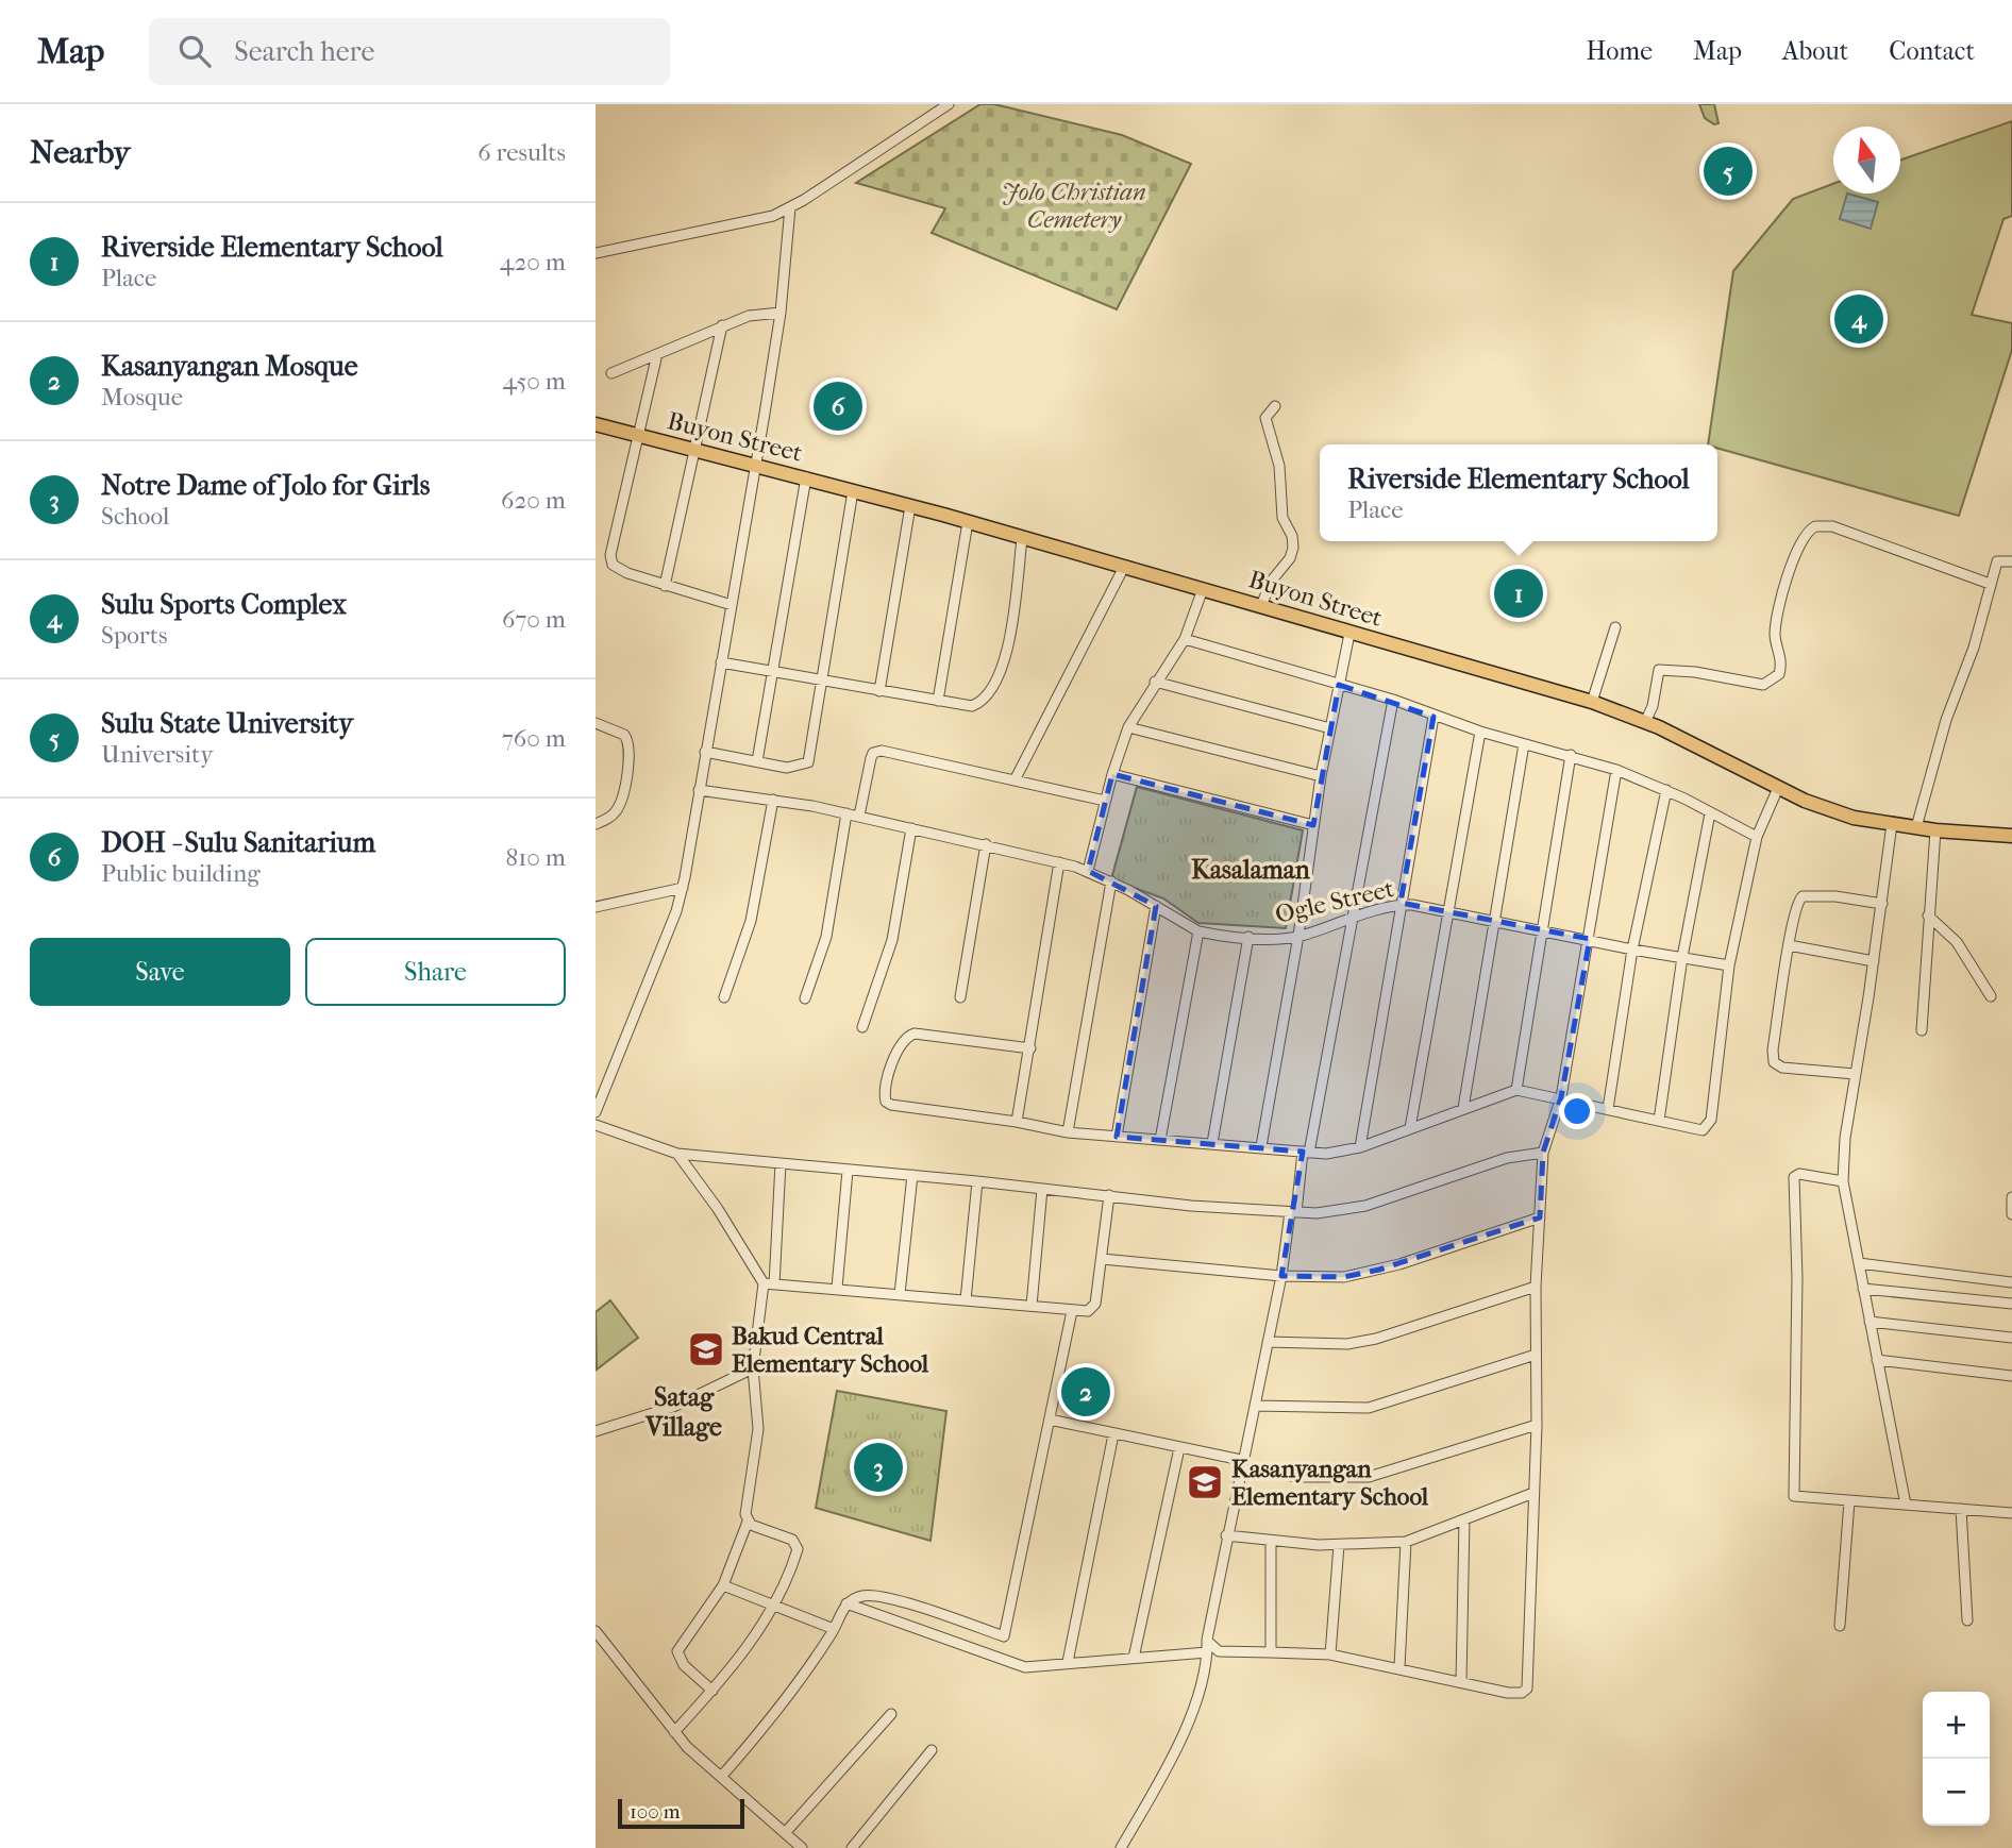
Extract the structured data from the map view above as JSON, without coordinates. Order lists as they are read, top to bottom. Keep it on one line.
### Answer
{"streets":{"main road":["Buyon Street"],"street":["Ogle Street"]},"districts":["Kasalaman","Satag Village"],"parks":["Jolo Christian Cemetery"],"places":{"school or university":["Bakud Central Elementary School","Kasanyangan Elementary School"]},"scale_bar":"100 m","north":"top","page":{"header":"Map","search":"Search here","nav":["Home","Map","About","Contact"],"heading":["Nearby","6 results"],"pins":["5","4","6","1","2","3"],"list":[{"mark":"1","name":"Riverside Elementary School","note":"Place","value":"420 m"},{"mark":"2","name":"Kasanyangan Mosque","note":"Mosque","value":"450 m"},{"mark":"3","name":"Notre Dame of Jolo for Girls","note":"School","value":"620 m"},{"mark":"4","name":"Sulu Sports Complex","note":"Sports","value":"670 m"},{"mark":"5","name":"Sulu State University","note":"University","value":"760 m"},{"mark":"6","name":"DOH - Sulu Sanitarium","note":"Public building","value":"810 m"}],"popup":["Riverside Elementary School","Place"],"buttons":["Save","Share"],"map_buttons":["+","−"],"scale":"100 m"}}
